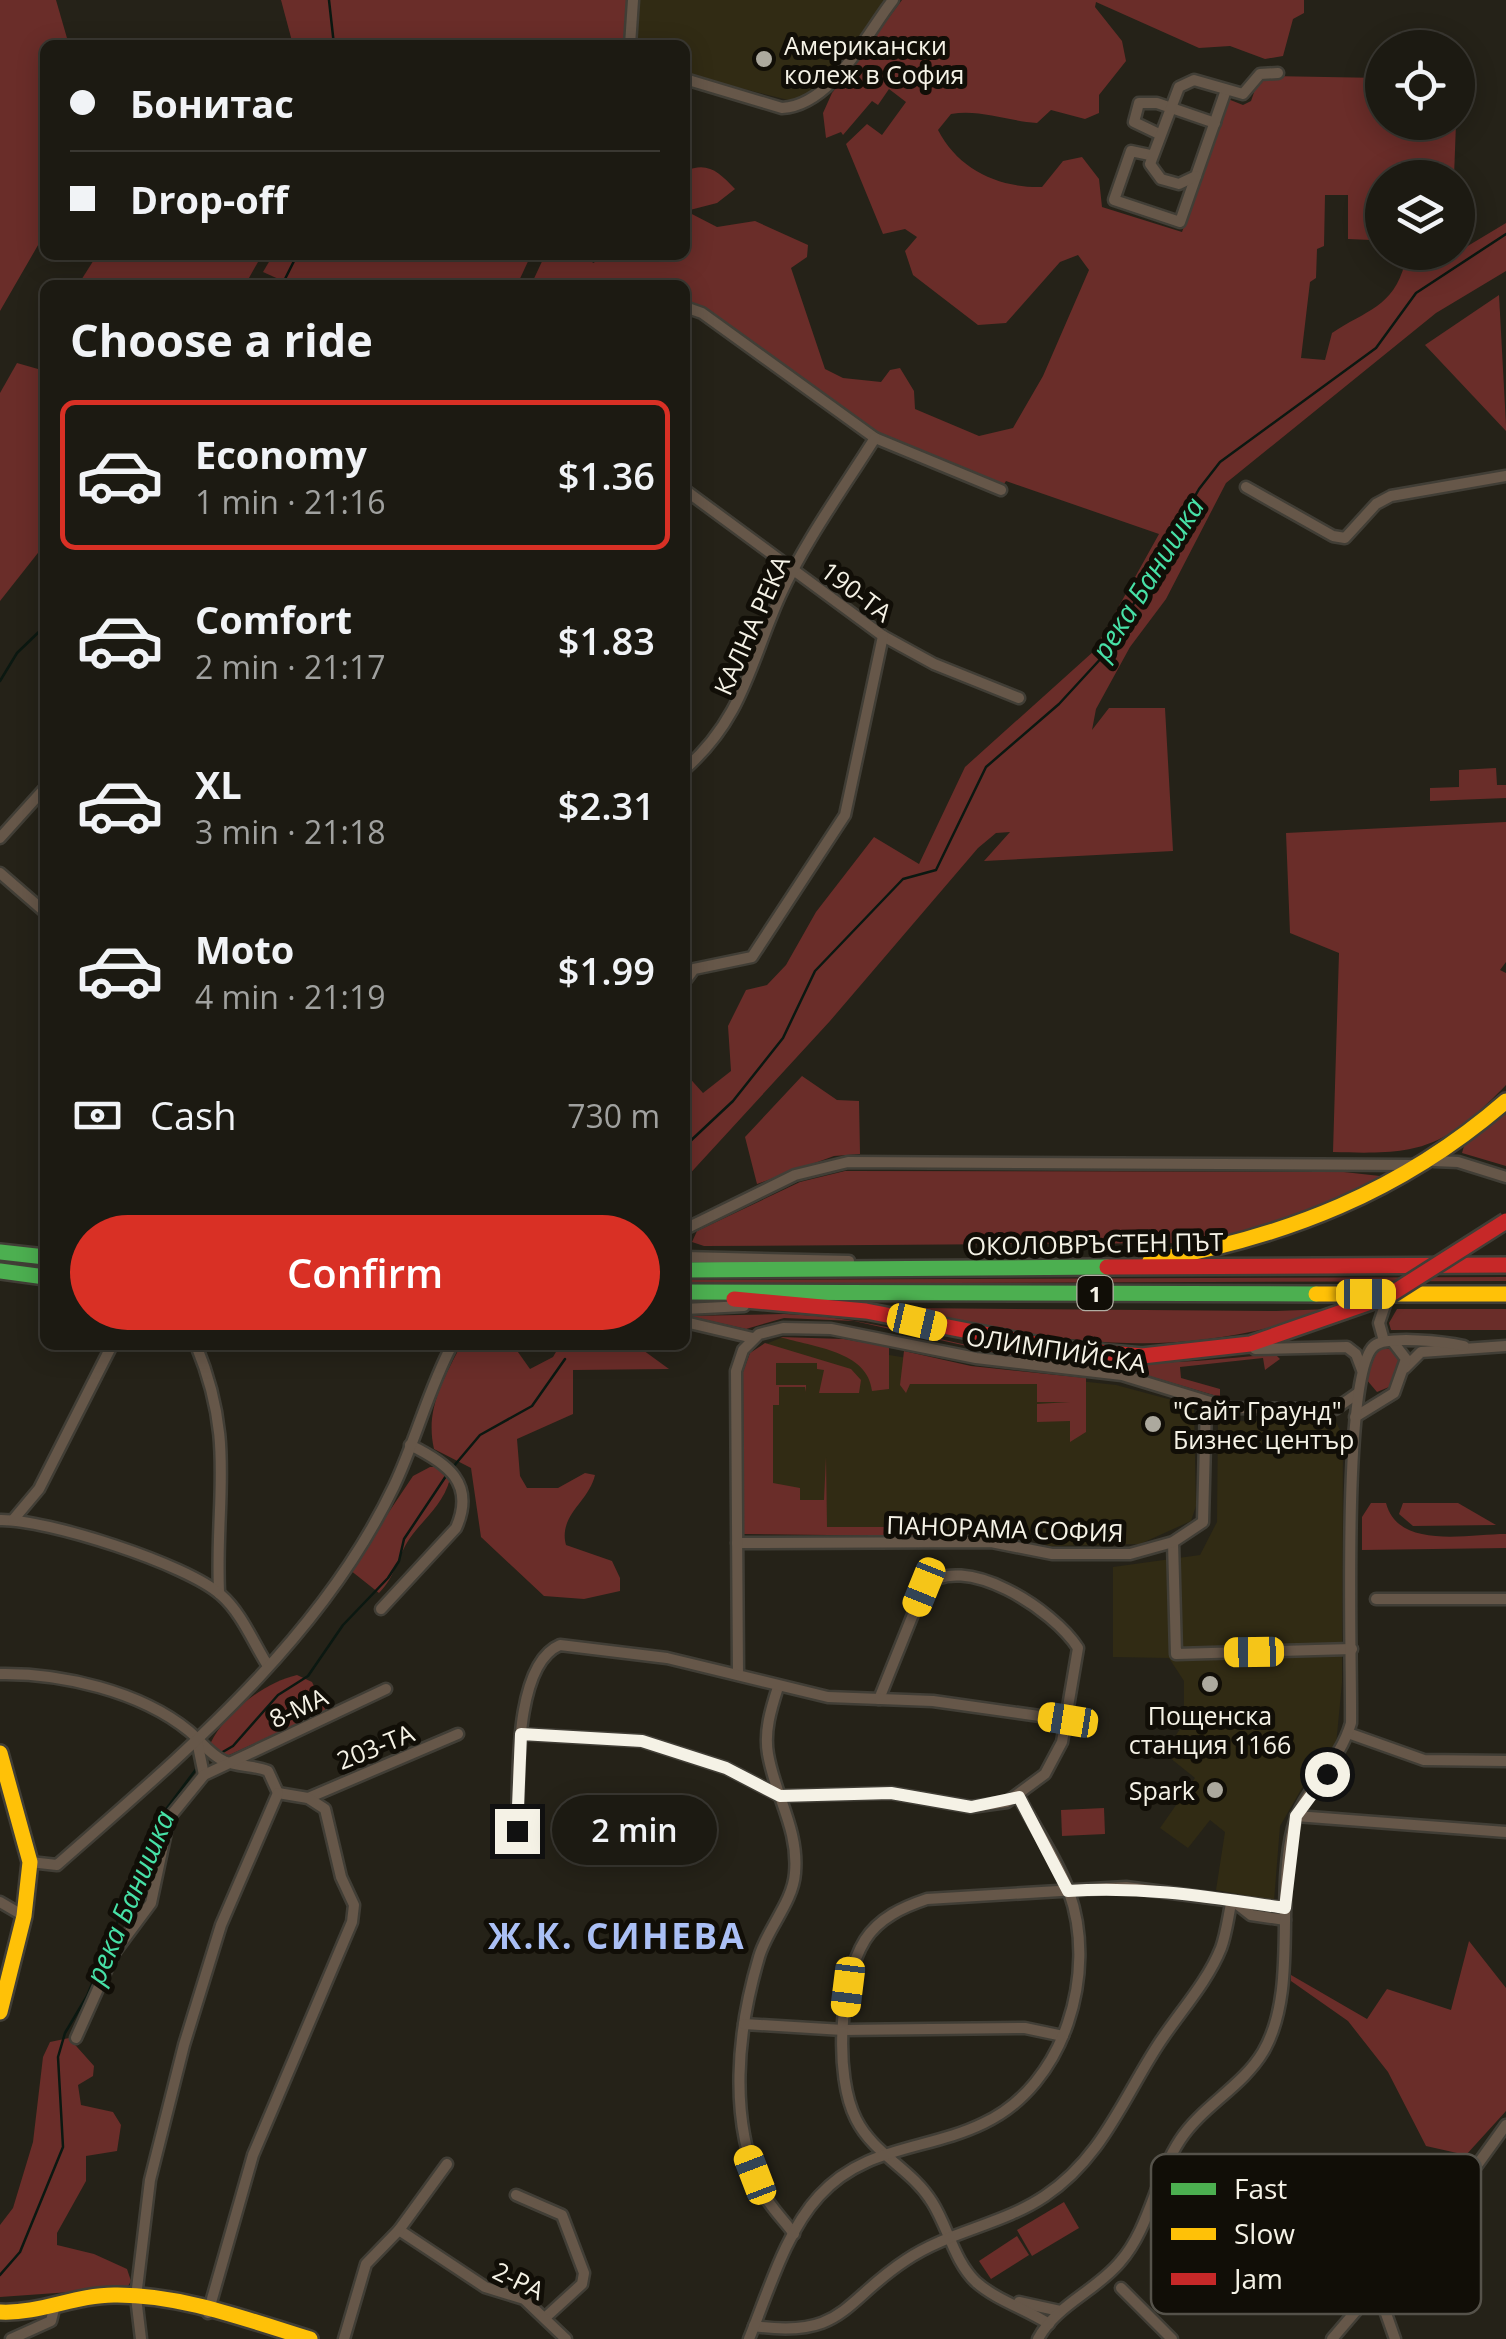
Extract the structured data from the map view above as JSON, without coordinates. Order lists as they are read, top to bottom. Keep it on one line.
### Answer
{"streets":{"main road":["ОКОЛОВРЪСТЕН ПЪТ","1"],"street":["190-ТА","КАЛНА РЕКА","ОЛИМПИЙСКА","ПАНОРАМА СОФИЯ","8-МА","203-ТА","2-РА"]},"crossings":[["190-ТА","КАЛНА РЕКА"]],"districts":["Ж.К. СИНЕВА"],"water":["река Банишка"],"places":["Американски колеж в София","\"Сайт Граунд\" Бизнес център","Пощенска станция 1166","Spark"],"legend":["Fast","Slow","Jam"],"page":{"banner":["Бонитас","Drop-off"],"heading":"Choose a ride","list":[{"name":"Economy","note":"1 min · 21:16","value":"$1.36"},{"name":"Comfort","note":"2 min · 21:17","value":"$1.83"},{"name":"XL","note":"3 min · 21:18","value":"$2.31"},{"name":"Moto","note":"4 min · 21:19","value":"$1.99"}],"pay":["Cash","730 m"],"buttons":"Confirm","bubble":"2 min"}}
